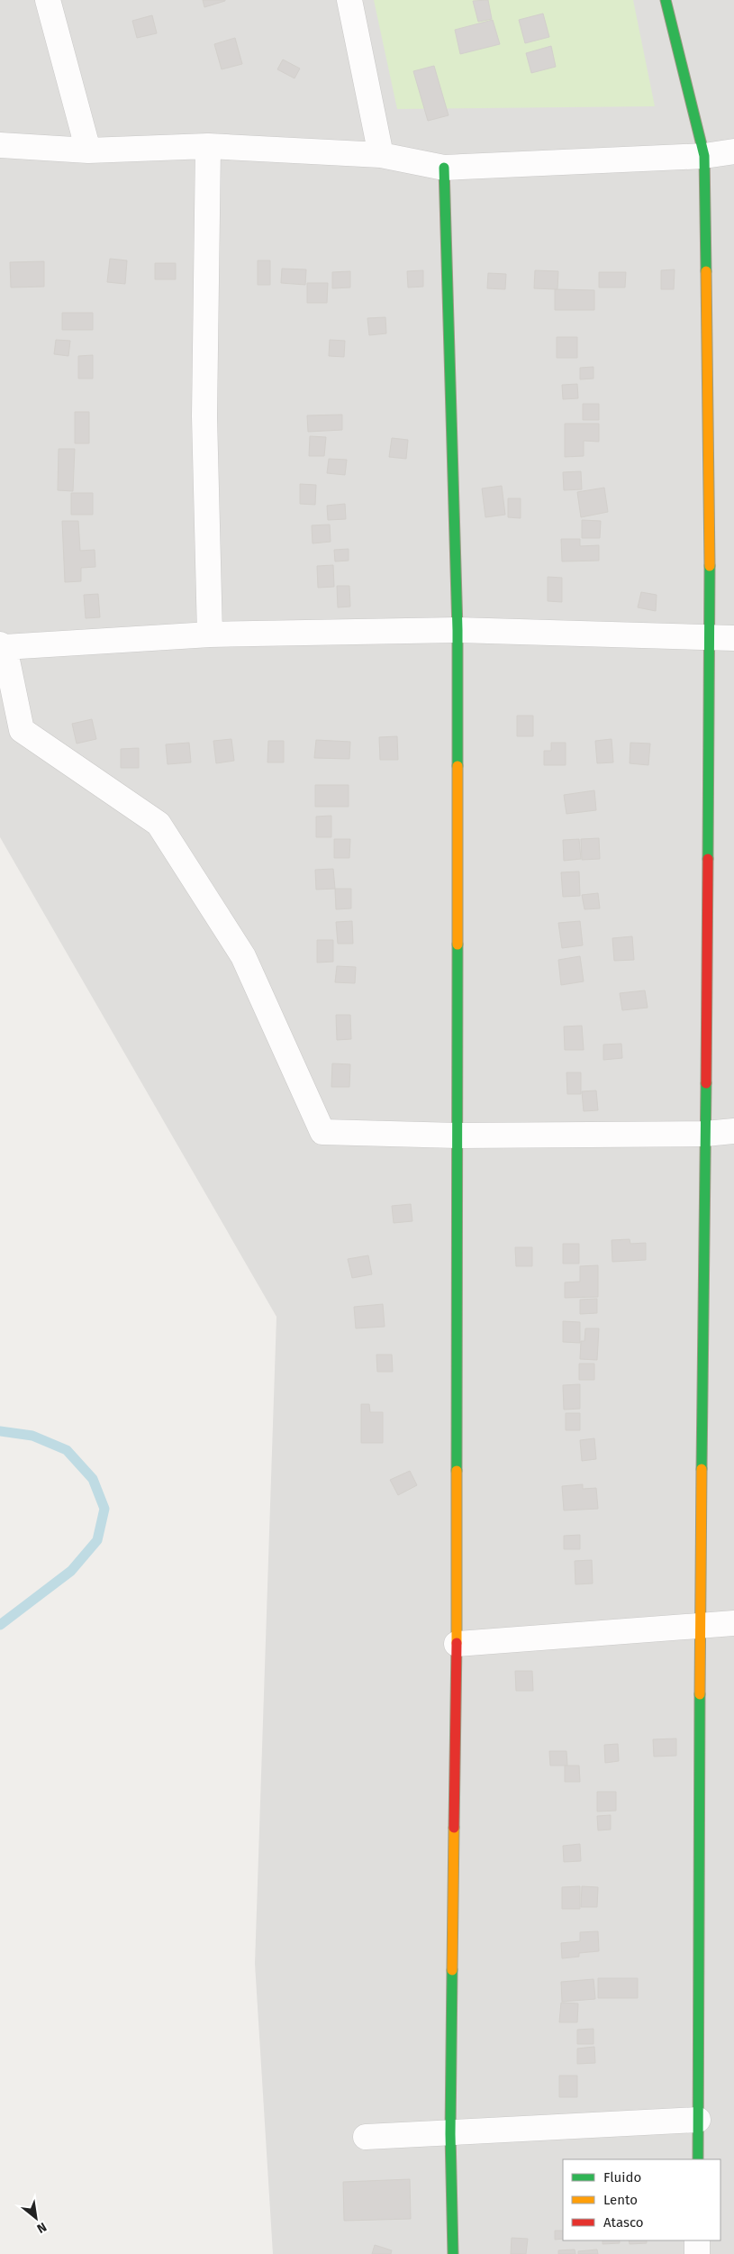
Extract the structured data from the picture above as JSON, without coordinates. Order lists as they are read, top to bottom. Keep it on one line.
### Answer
{"legend":["Fluido","Lento","Atasco"],"north":"bottom right"}
